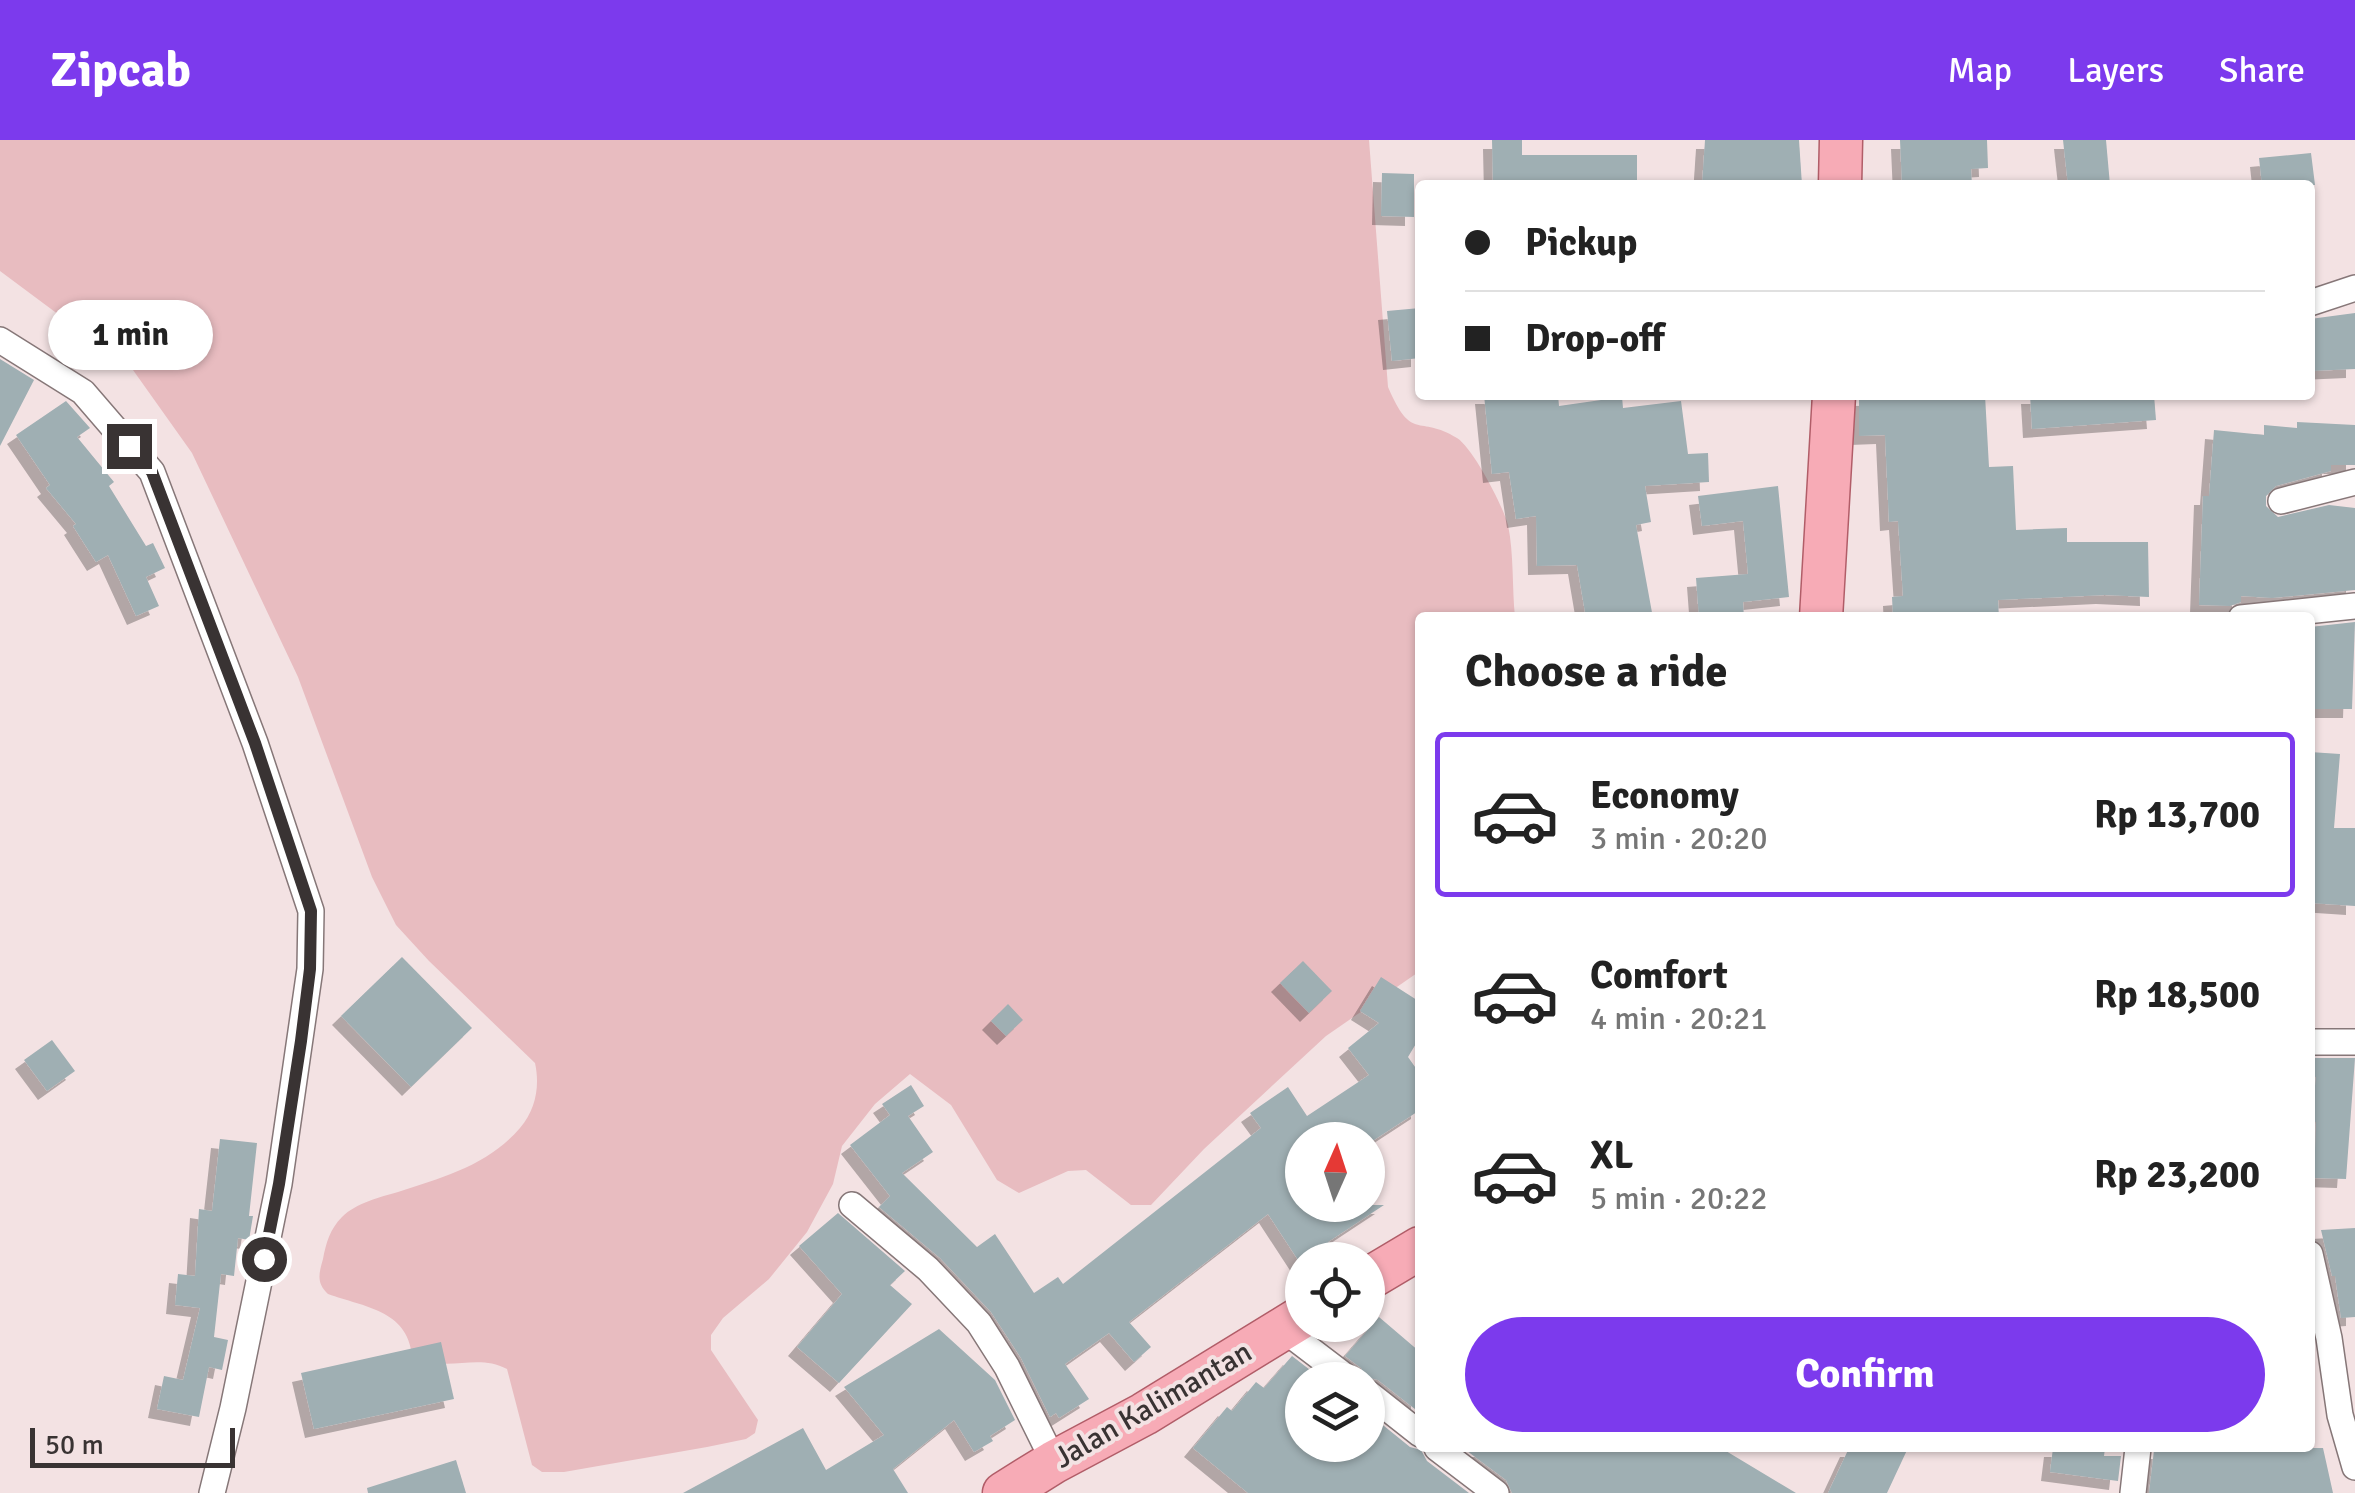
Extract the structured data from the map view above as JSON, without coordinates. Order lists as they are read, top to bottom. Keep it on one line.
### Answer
{"streets":{"main road":["Jalan Kalimantan"]},"scale_bar":"50 m","north":"top","page":{"header":"Zipcab","nav":["Map","Layers","Share"],"banner":["Pickup","Drop-off"],"bubble":"1 min","heading":"Choose a ride","list":[{"name":"Economy","note":"3 min · 20:20","value":"Rp 13,700"},{"name":"Comfort","note":"4 min · 20:21","value":"Rp 18,500"},{"name":"XL","note":"5 min · 20:22","value":"Rp 23,200"}],"buttons":"Confirm","scale":"50 m"}}
